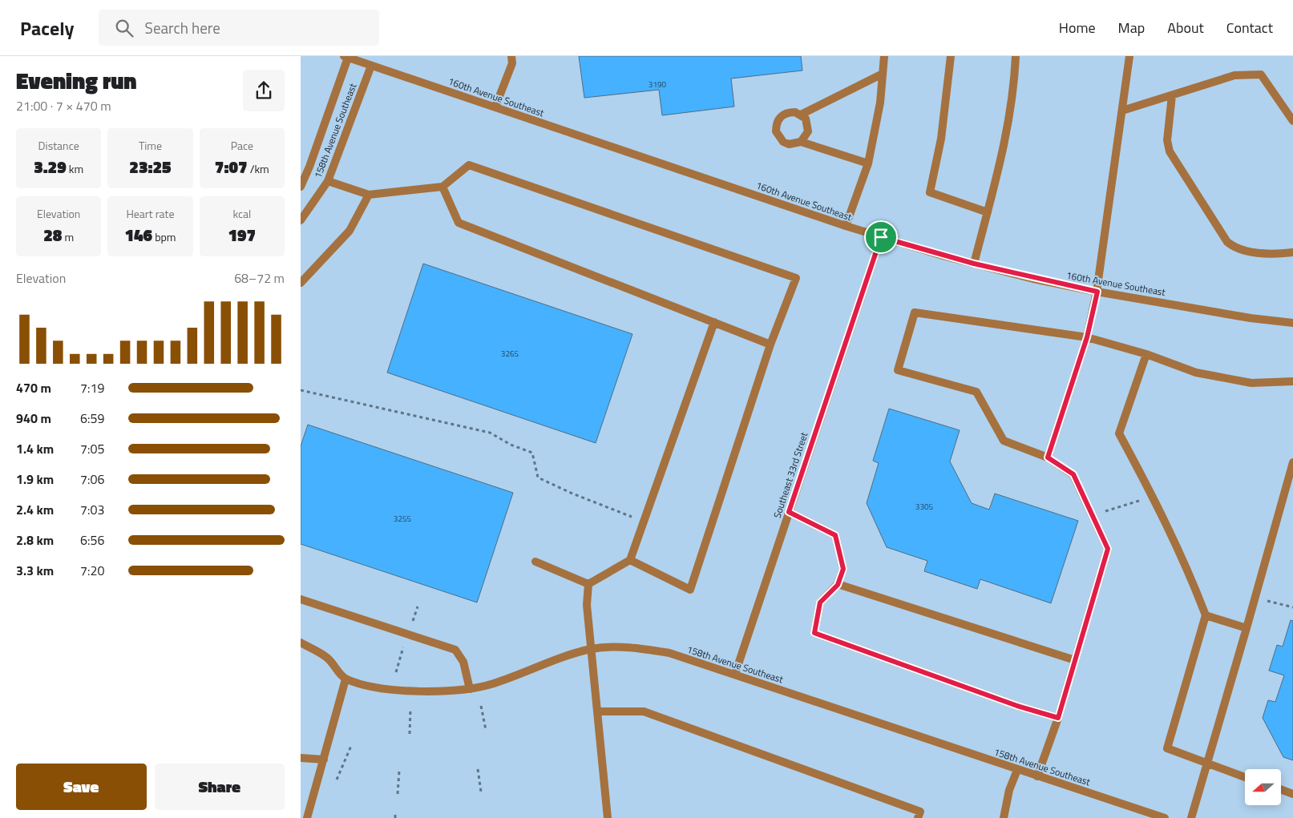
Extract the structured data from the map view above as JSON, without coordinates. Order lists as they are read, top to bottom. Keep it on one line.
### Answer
{"streets":{"street":["160th Avenue Southeast","158th Avenue Southeast","Southeast 33rd Street"]},"crossings":[["160th Avenue Southeast","158th Avenue Southeast"],["160th Avenue Southeast","Southeast 33rd Street"],["158th Avenue Southeast","Southeast 33rd Street"]],"house_numbers":["3190","3265","3305","3255"],"north":"left","page":{"header":"Pacely","search":"Search here","nav":["Home","Map","About","Contact"],"heading":["Evening run","21:00 · 7 × 470 m"],"stats":[["Distance","3.29 km"],["Time","23:25"],["Pace","7:07 /km"],["Elevation","28 m"],["Heart rate","146 bpm"],["kcal","197"]],"chart":["Elevation","68–72 m"],"list":[{"name":"470 m","note":"7:19"},{"name":"940 m","note":"6:59"},{"name":"1.4 km","note":"7:05"},{"name":"1.9 km","note":"7:06"},{"name":"2.4 km","note":"7:03"},{"name":"2.8 km","note":"6:56"},{"name":"3.3 km","note":"7:20"}],"buttons":["Save","Share"]}}
